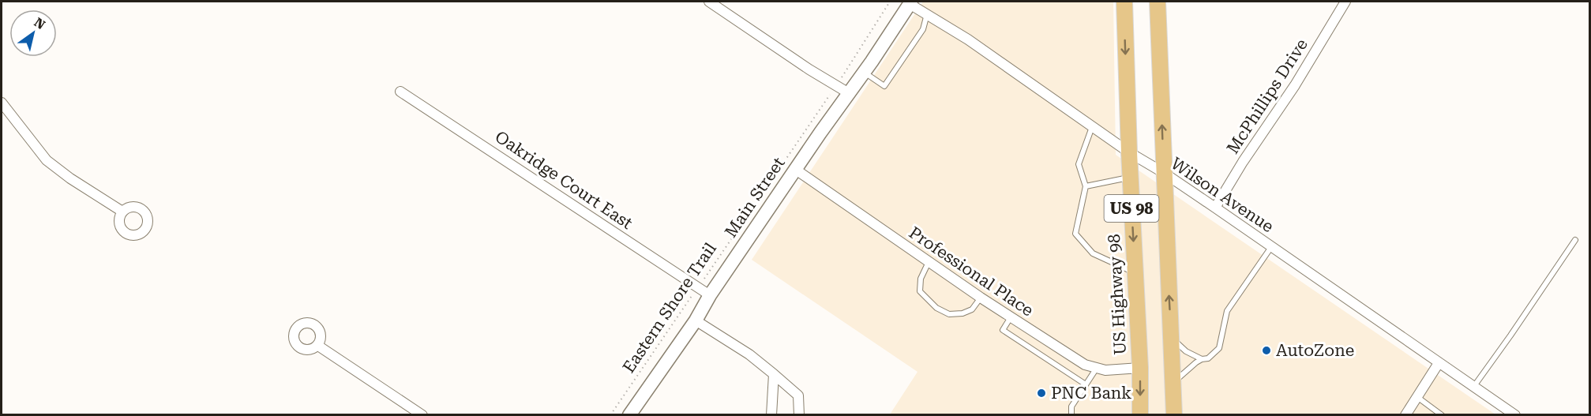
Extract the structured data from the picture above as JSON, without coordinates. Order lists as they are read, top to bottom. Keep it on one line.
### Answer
{"streets":{"main road":["Main Street","US 98","US Highway 98"],"street":["McPhillips Drive","Oakridge Court East","Wilson Avenue","Professional Place"],"path":["Eastern Shore Trail"]},"crossings":[["McPhillips Drive","Wilson Avenue"],["Oakridge Court East","Main Street"],["Oakridge Court East","Eastern Shore Trail"],["Wilson Avenue","Main Street"],["Wilson Avenue","US 98"],["Wilson Avenue","US Highway 98"],["Main Street","Professional Place"],["Professional Place","US Highway 98"]],"places":["AutoZone","PNC Bank"],"north":"top right"}
